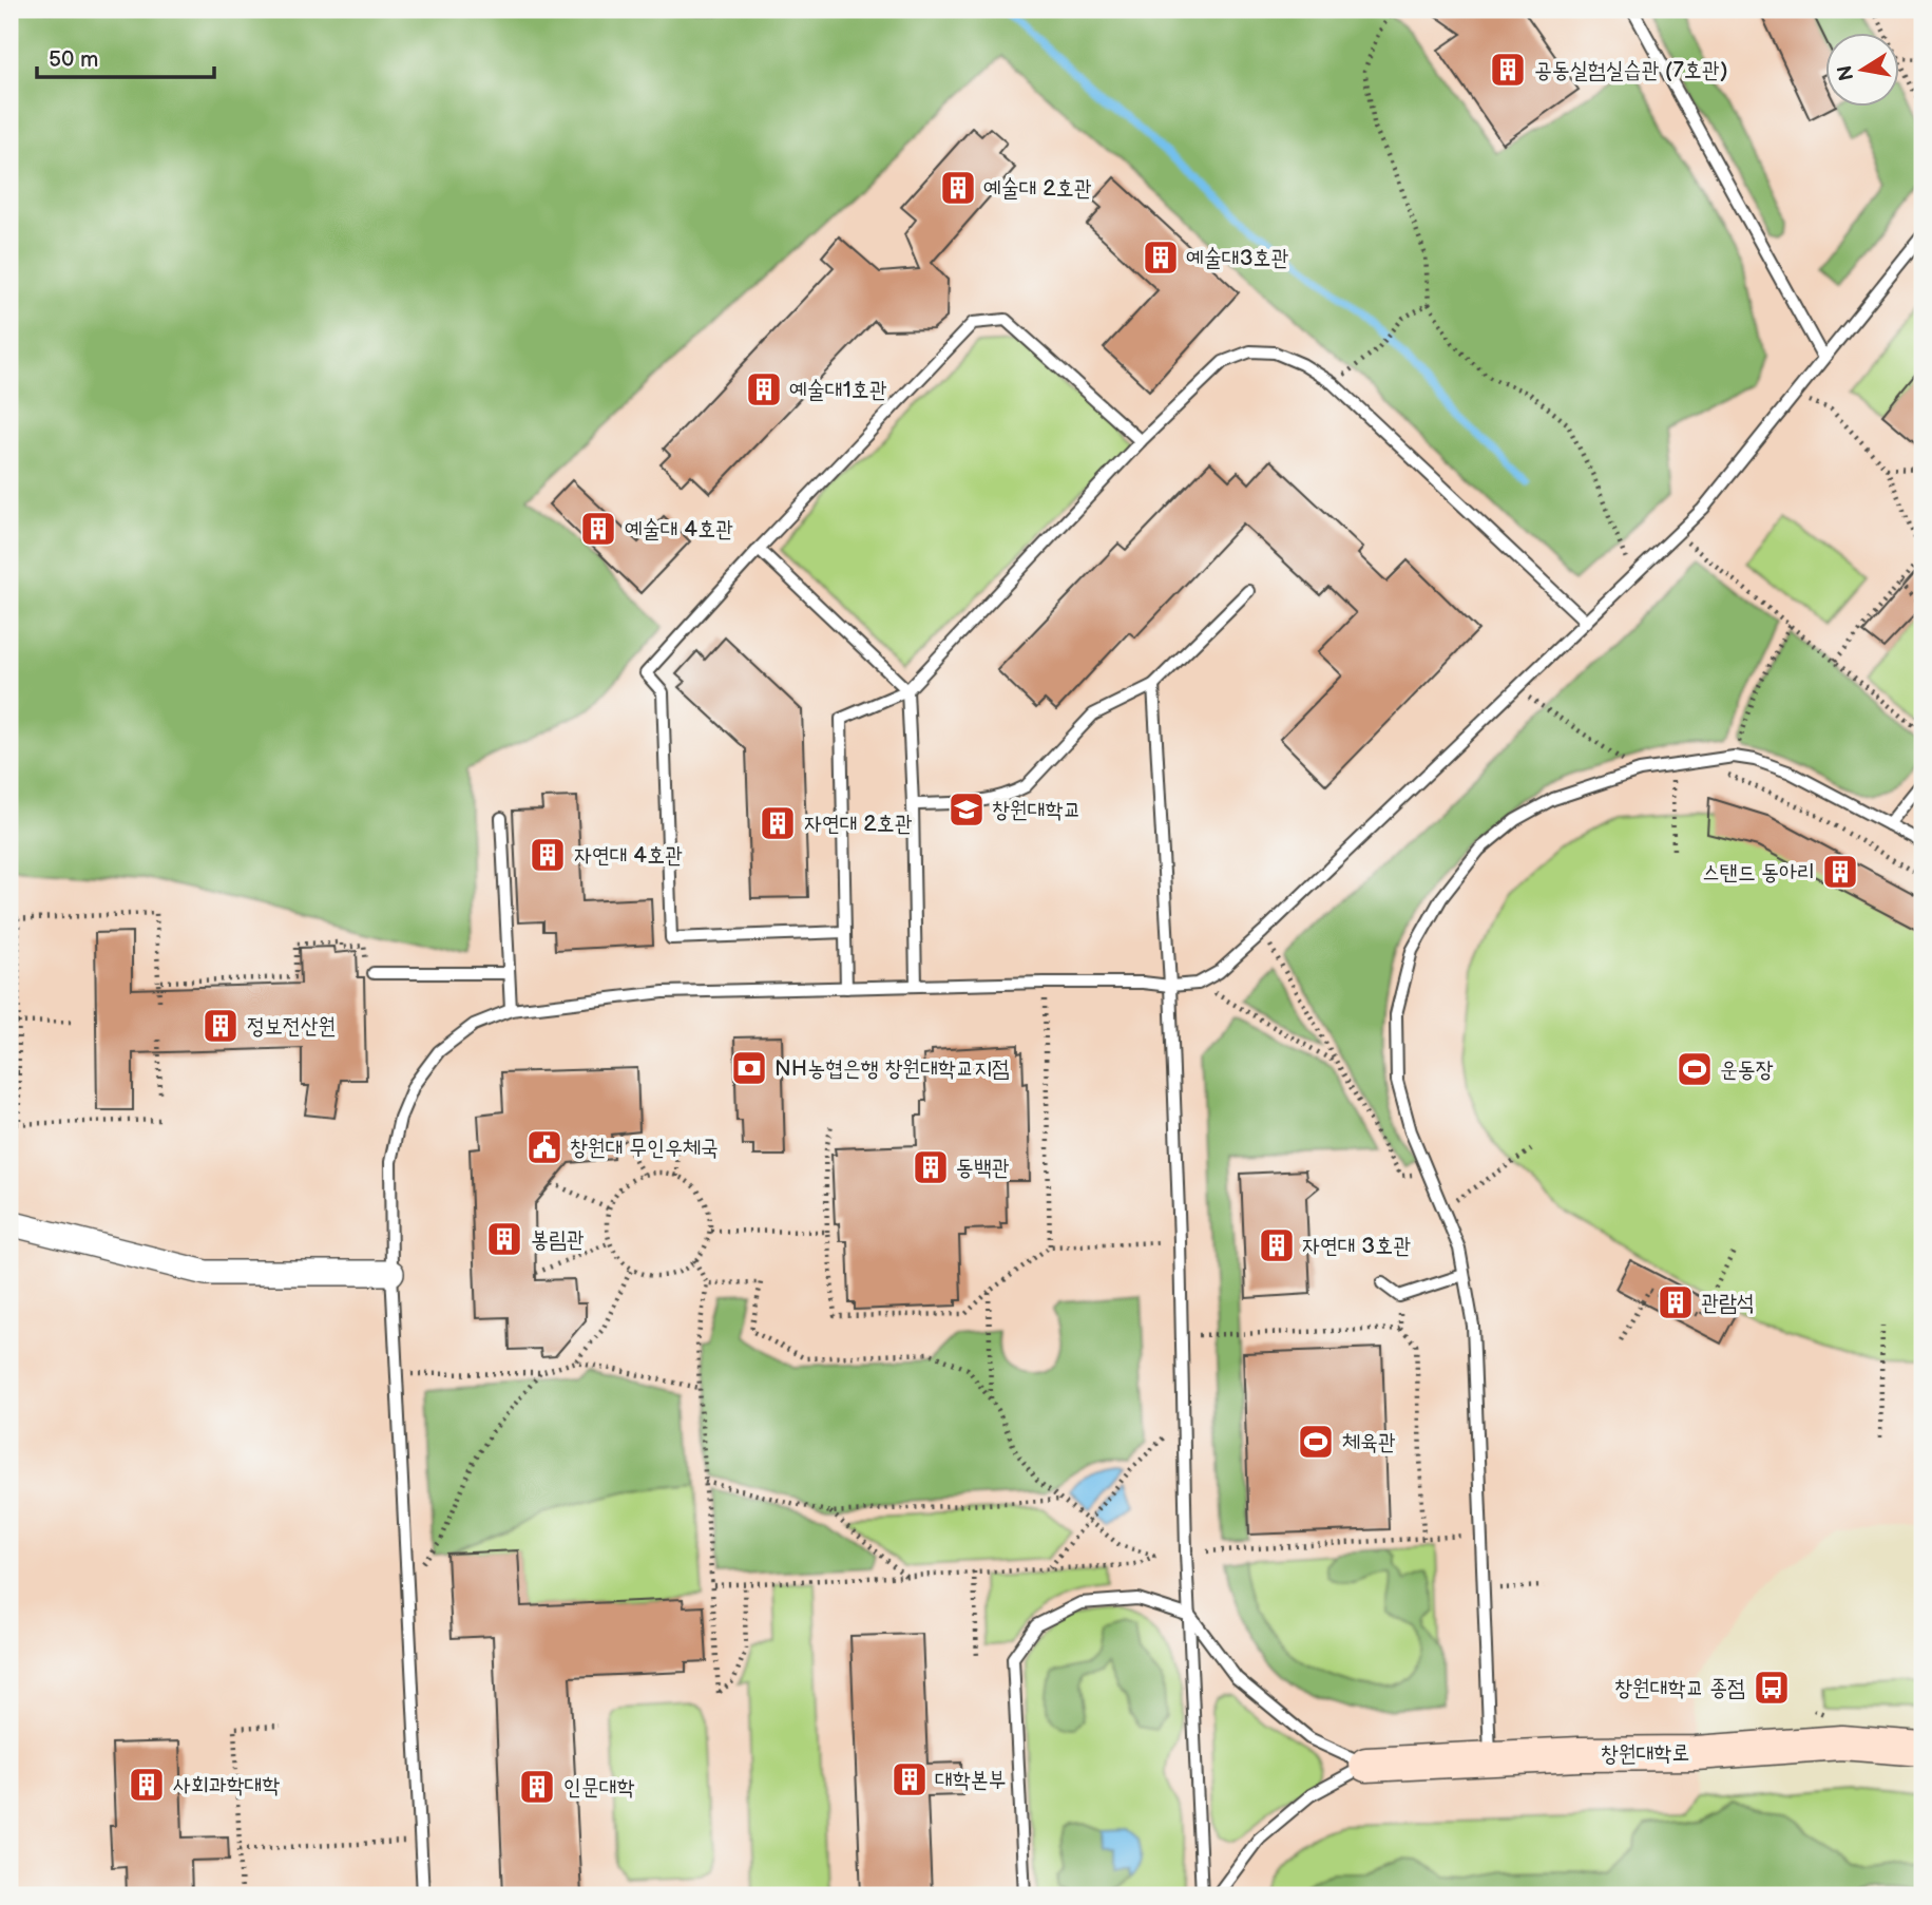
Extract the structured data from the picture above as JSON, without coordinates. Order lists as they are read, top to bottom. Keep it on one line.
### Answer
{"streets":{"street":["창원대학로"]},"places":{"building":["공동실험실습관 (7호관)","예술대 2호관","예술대3호관","예술대1호관","예술대 4호관","자연대 2호관","자연대 4호관","스탠드 동아리","정보전산원","동백관","봉림관","자연대 3호관","관람석","대학본부","사회과학대학","인문대학"],"school or university":["창원대학교"],"bank":["NH농협은행 창원대학교지점"],"sports":["운동장","체육관"],"public building":["창원대 무인우체국"],"bus stop":["창원대학교 종점"]},"scale_bar":"50 m","north":"left"}
